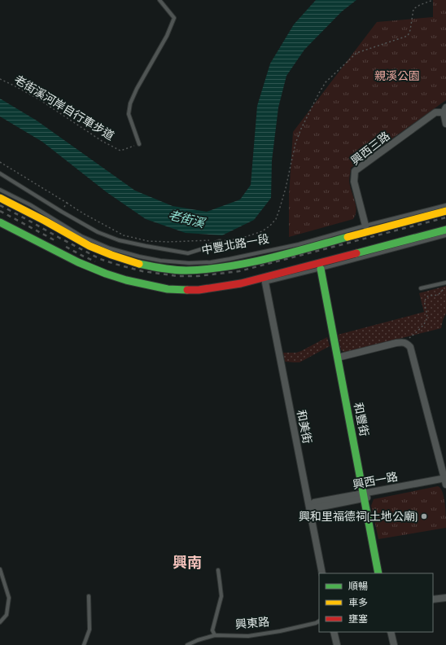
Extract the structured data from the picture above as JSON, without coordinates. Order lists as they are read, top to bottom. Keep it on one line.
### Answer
{"streets":{"main road":["中豐北路一段","和豐街"],"street":["興西三路","和美街","興西一路"],"lane":["興東路"],"path":["老街溪河岸自行車步道"]},"crossings":[["興西三路","中豐北路一段"],["和豐街","興西一路"],["和美街","興西一路"]],"districts":["興南"],"water":["老街溪"],"parks":["親溪公園"],"places":["興和里福德祠(土地公廟)"],"legend":["順暢","車多","壅塞"]}
